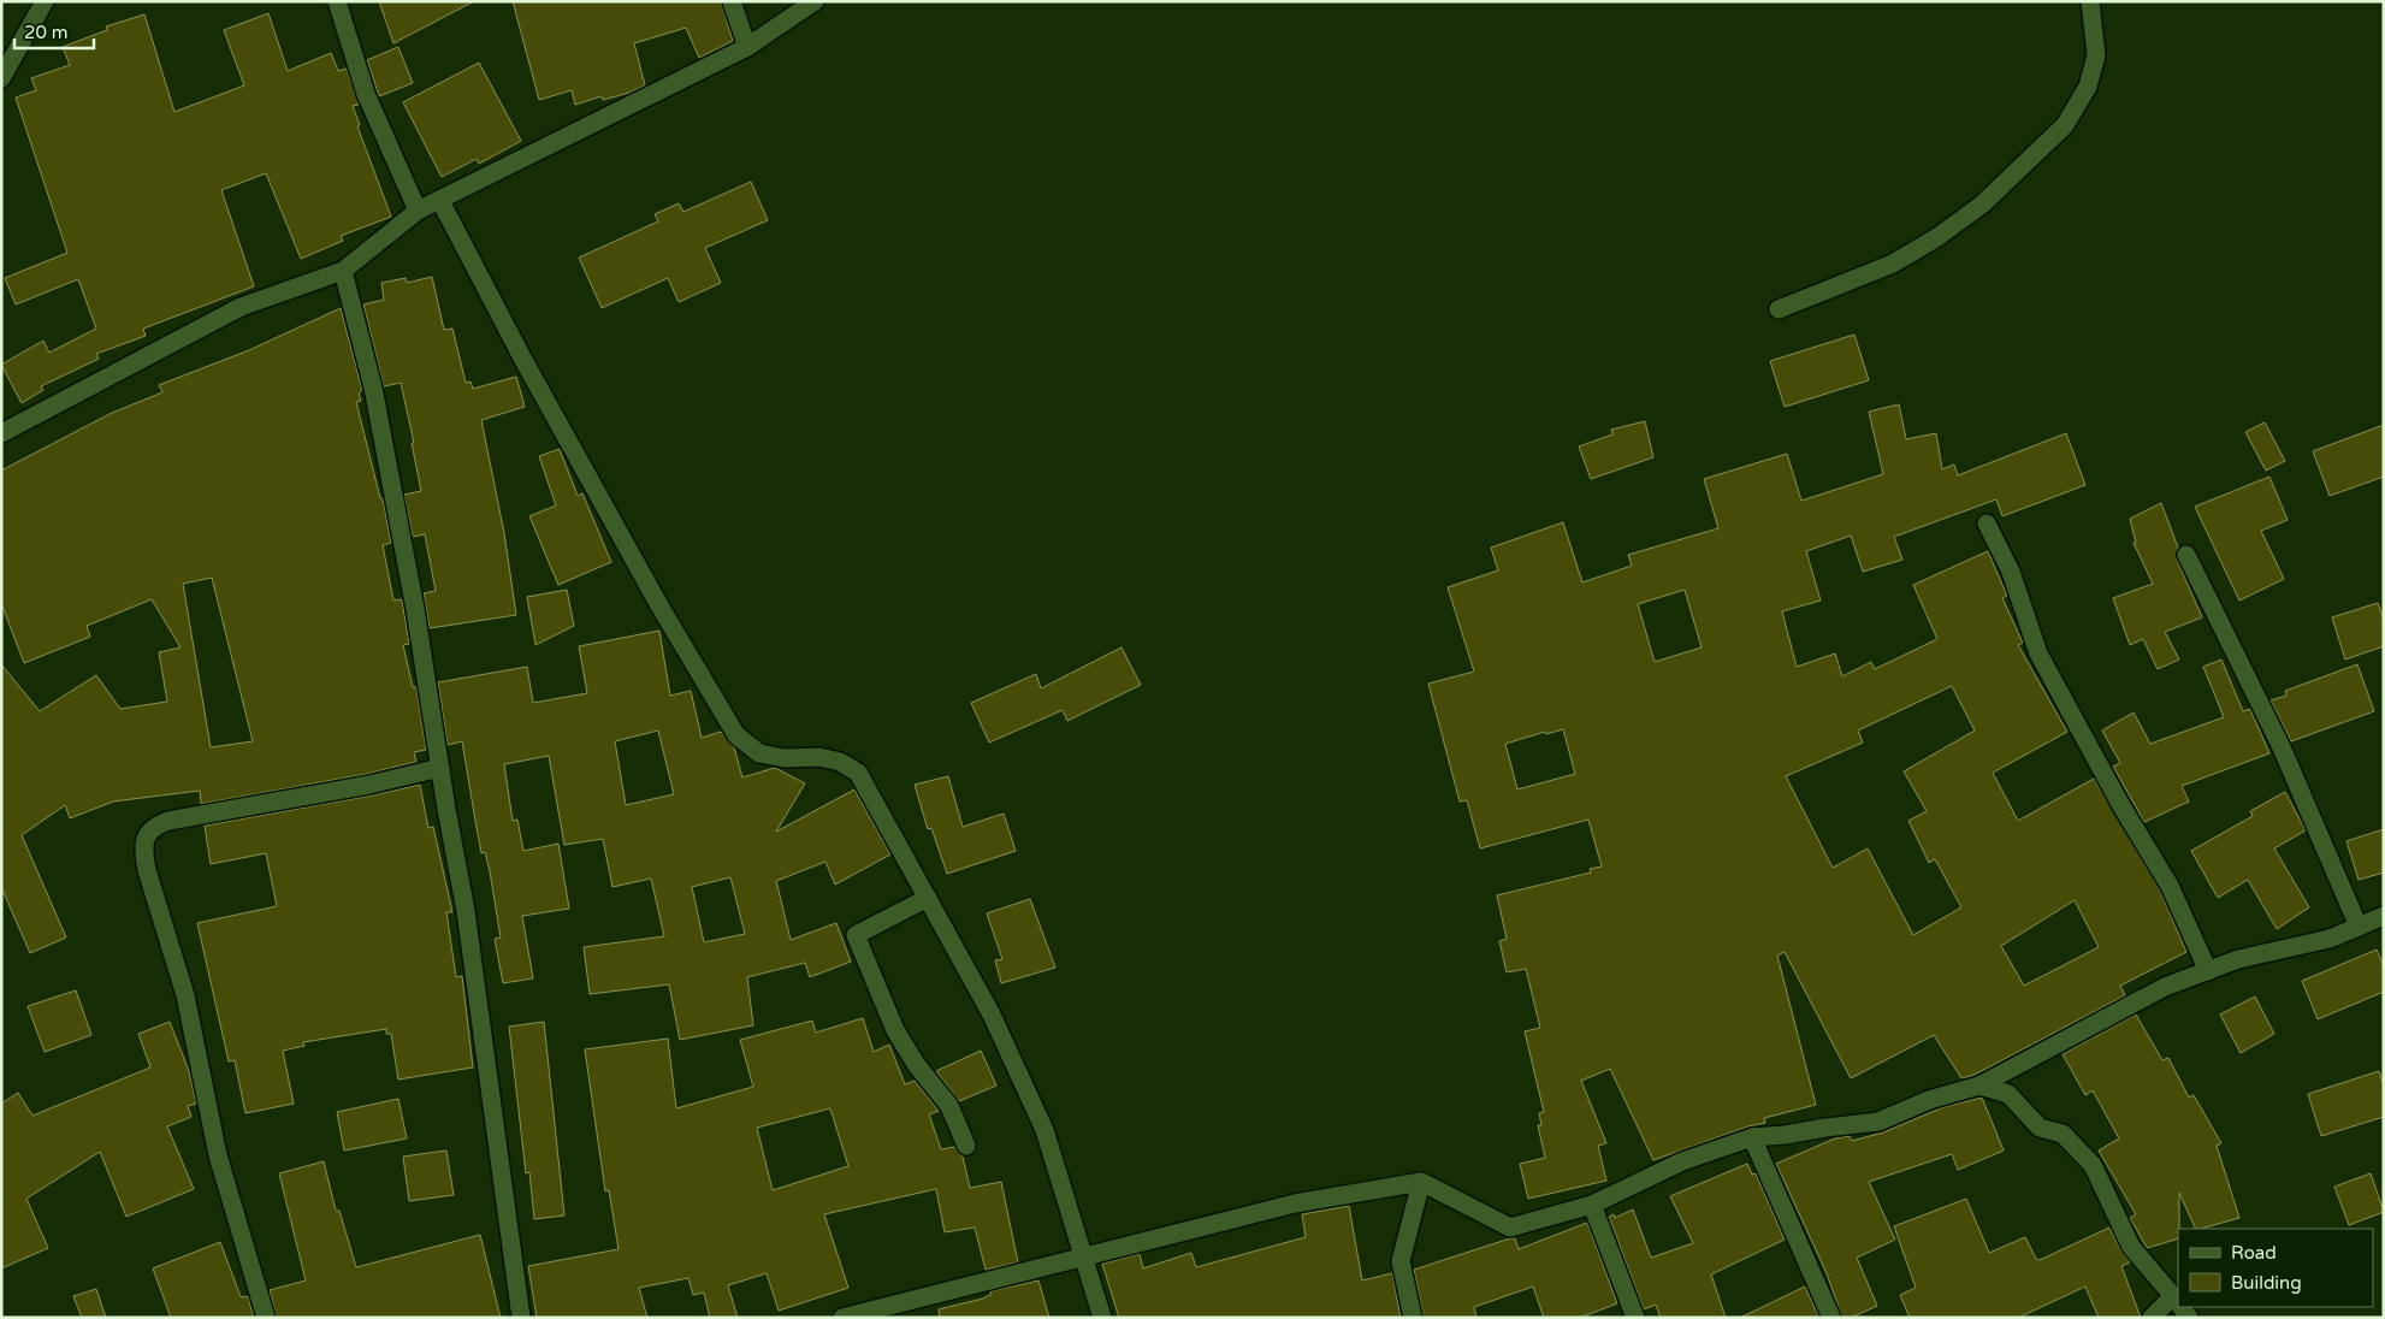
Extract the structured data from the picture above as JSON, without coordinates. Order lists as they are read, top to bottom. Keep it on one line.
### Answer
{"legend":["Road","Building"],"scale_bar":"20 m"}
